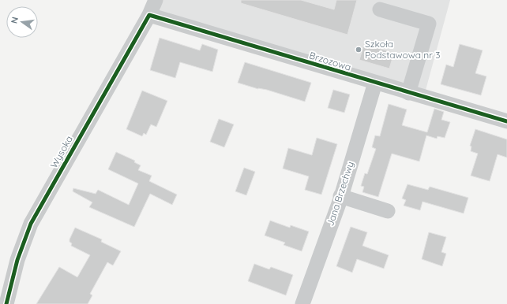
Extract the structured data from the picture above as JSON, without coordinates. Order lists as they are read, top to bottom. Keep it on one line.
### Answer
{"streets":{"street":["Brzozowa","Wysoka","Jana Brzechwy"]},"crossings":[["Brzozowa","Wysoka"],["Brzozowa","Jana Brzechwy"]],"places":["Szkoła Podstawowa nr 3"],"north":"left"}
